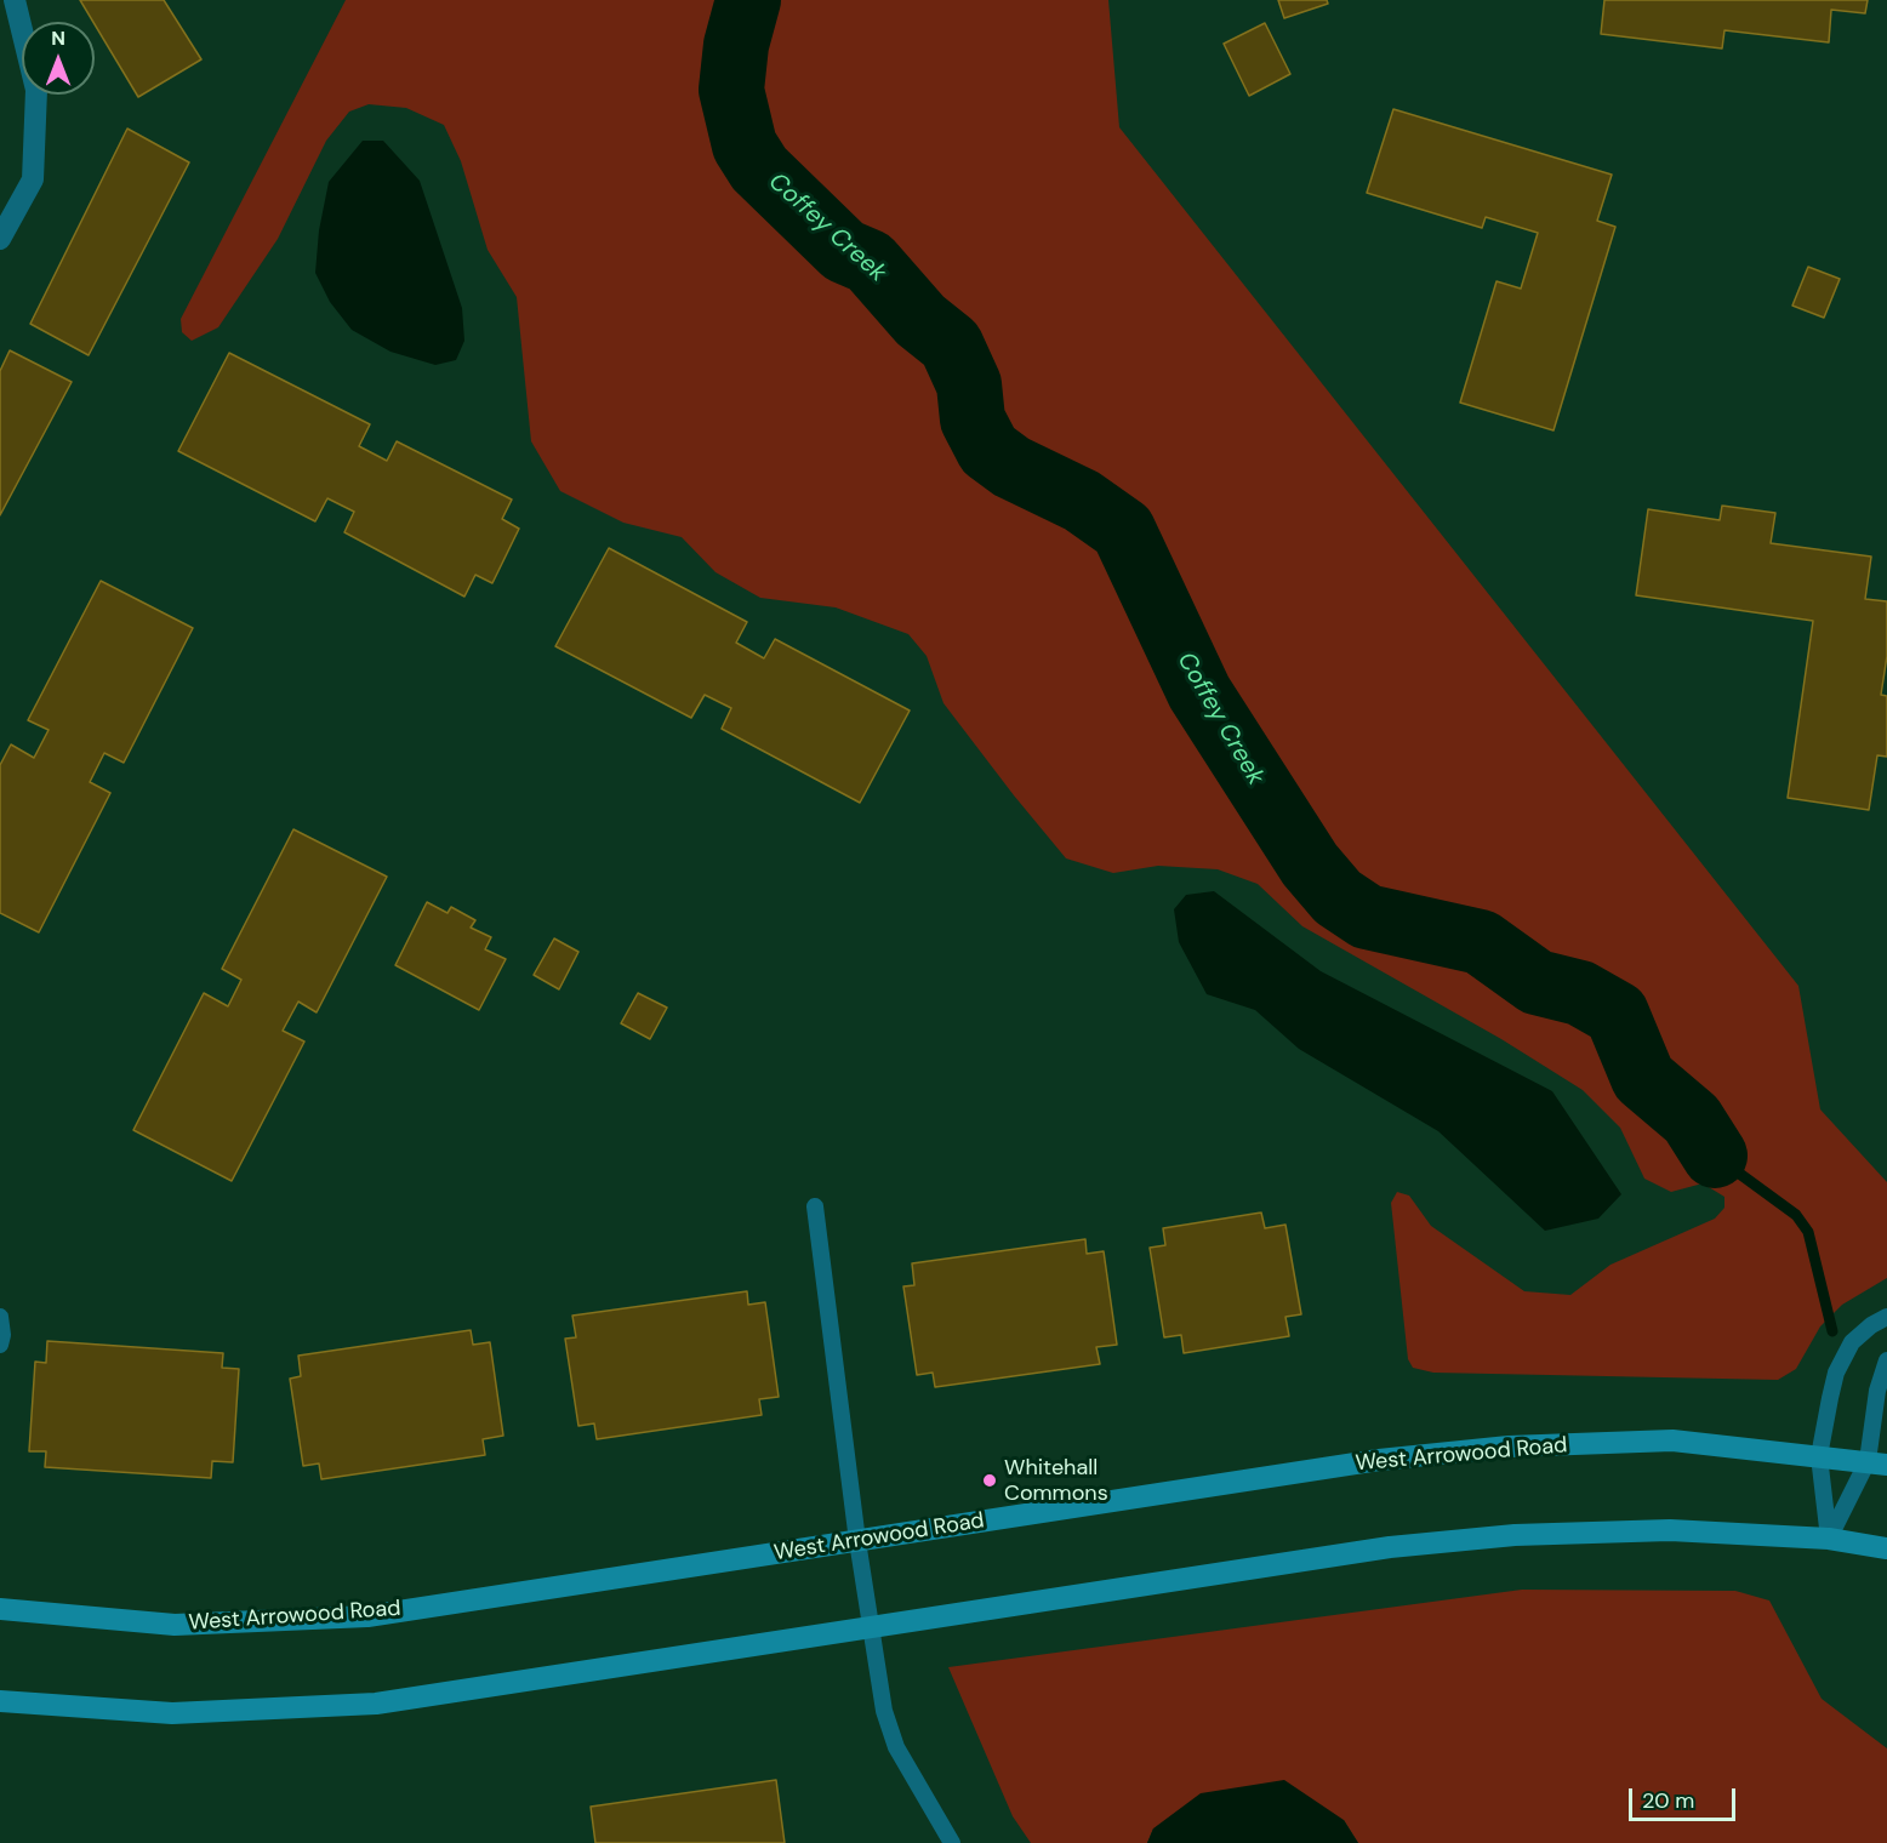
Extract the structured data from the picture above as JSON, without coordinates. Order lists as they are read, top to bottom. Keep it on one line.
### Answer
{"streets":{"main road":["West Arrowood Road"]},"water":["Coffey Creek"],"places":["Whitehall Commons"],"scale_bar":"20 m","north":"top"}
